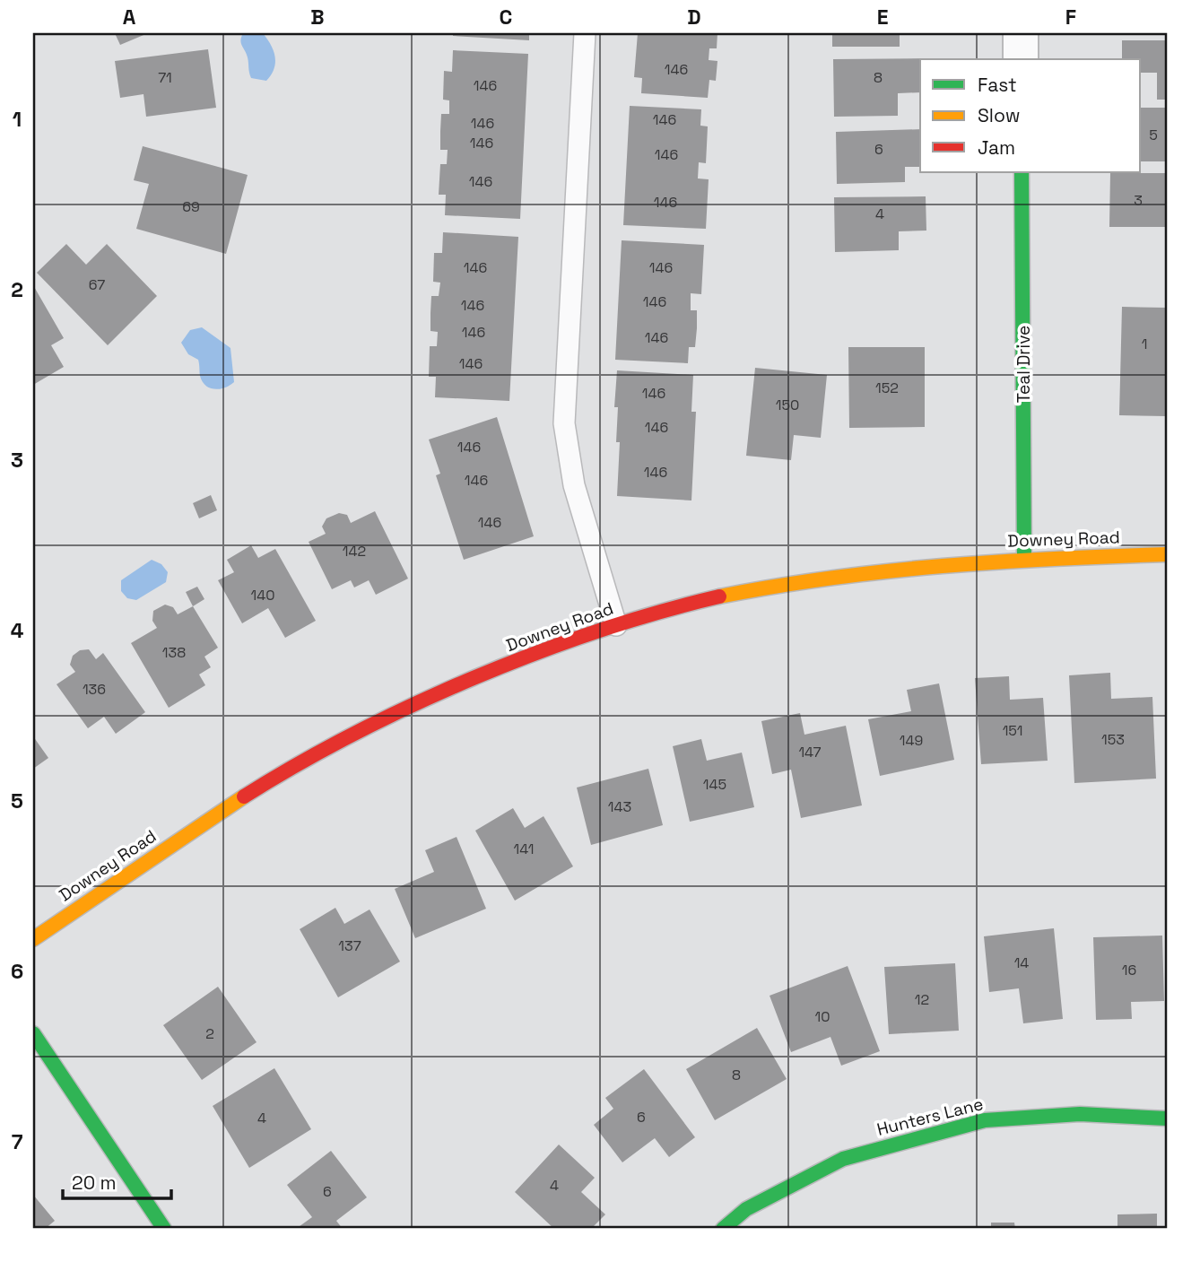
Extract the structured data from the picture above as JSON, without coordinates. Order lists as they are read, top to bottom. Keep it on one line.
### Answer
{"streets":{"main road":["Teal Drive","Downey Road","Hunters Lane"]},"crossings":[["Teal Drive","Downey Road"]],"house_numbers":["146","71","8","146","146","146","5","146","6","146","146","3","146","69","4","146","146","67","146","146","146","146","1","146","152","146","150","146","146","146","146","146","142","140","138","136","151","153","149","147","145","143","141","137","14","16","12","10","2","8","6","4","4","6"],"legend":["Fast","Slow","Jam"],"scale_bar":"20 m","grid":{"columns":["A","B","C","D","E","F"],"rows":["1","2","3","4","5","6","7"]}}
